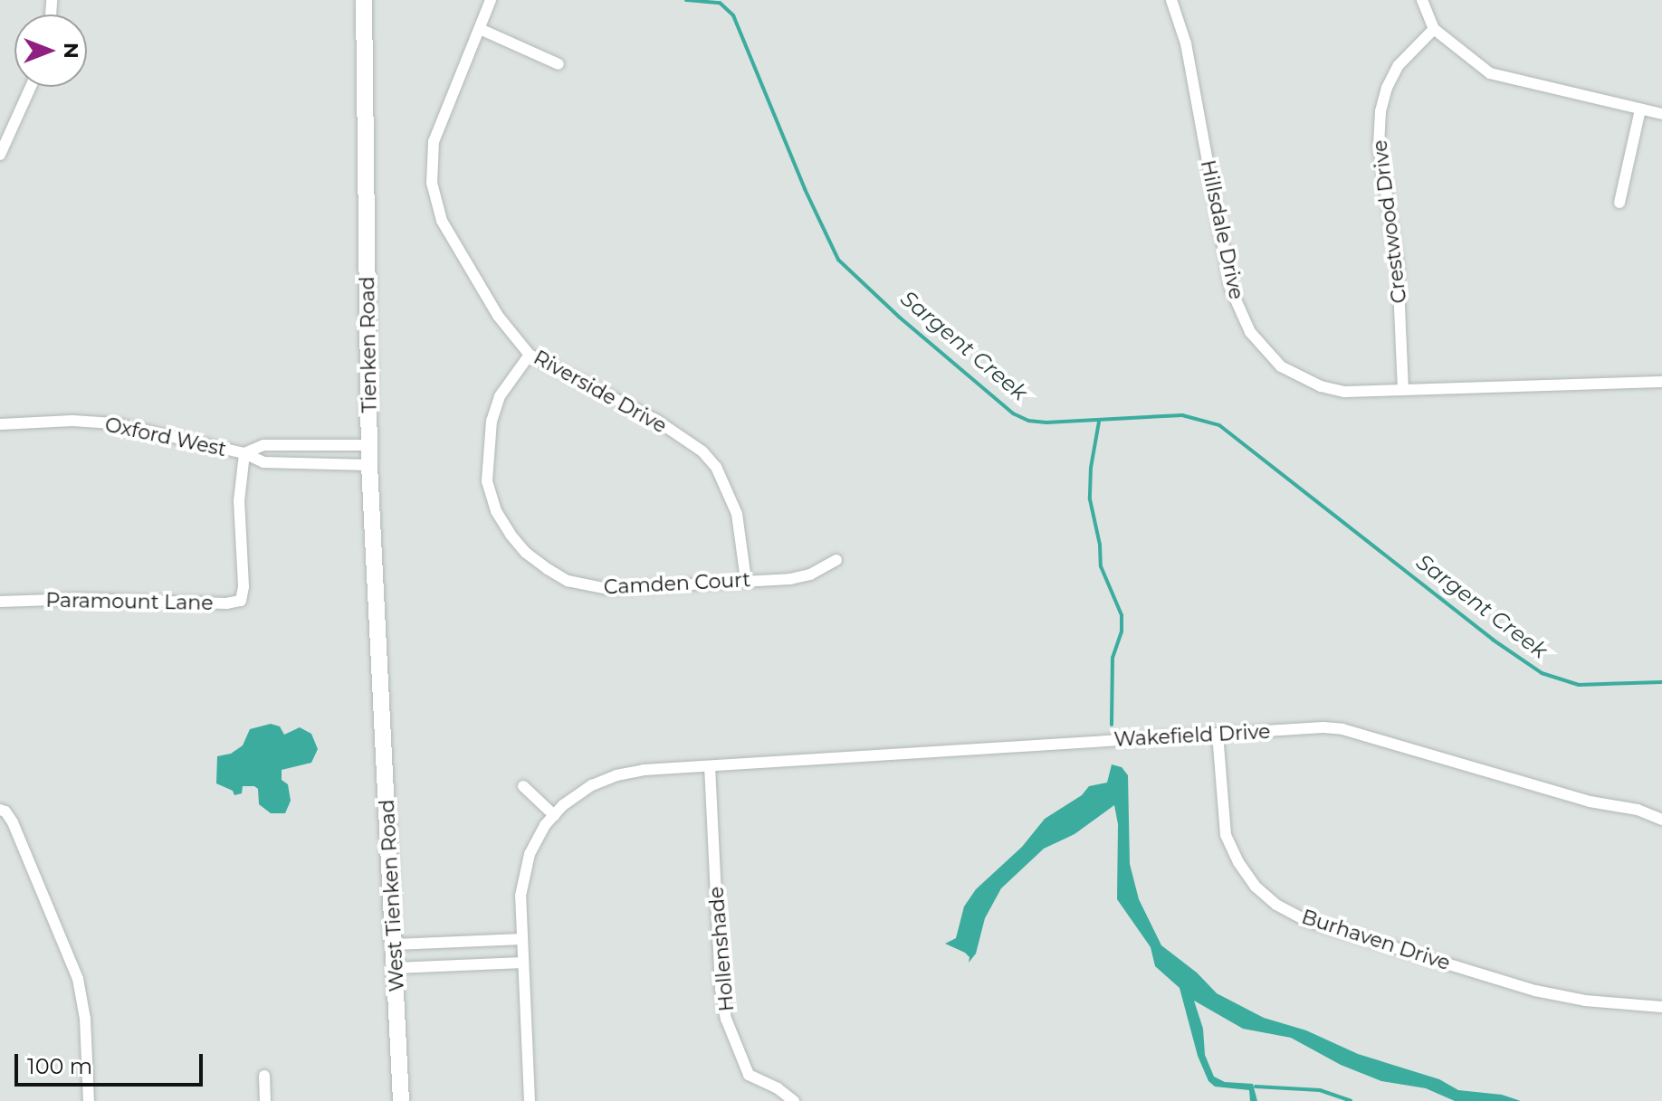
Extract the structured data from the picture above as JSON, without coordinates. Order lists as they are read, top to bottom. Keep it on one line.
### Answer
{"streets":{"street":["Crestwood Drive","Hillsdale Drive","Tienken Road","Riverside Drive","Oxford West","Camden Court","Paramount Lane","Wakefield Drive","West Tienken Road","Burhaven Drive","Hollenshade"]},"crossings":[["Crestwood Drive","Hillsdale Drive"],["Tienken Road","Oxford West"],["Tienken Road","West Tienken Road"],["Riverside Drive","Camden Court"],["Oxford West","Paramount Lane"],["Wakefield Drive","Burhaven Drive"],["Wakefield Drive","Hollenshade"]],"water":["Sargent Creek"],"scale_bar":"100 m","north":"right"}
